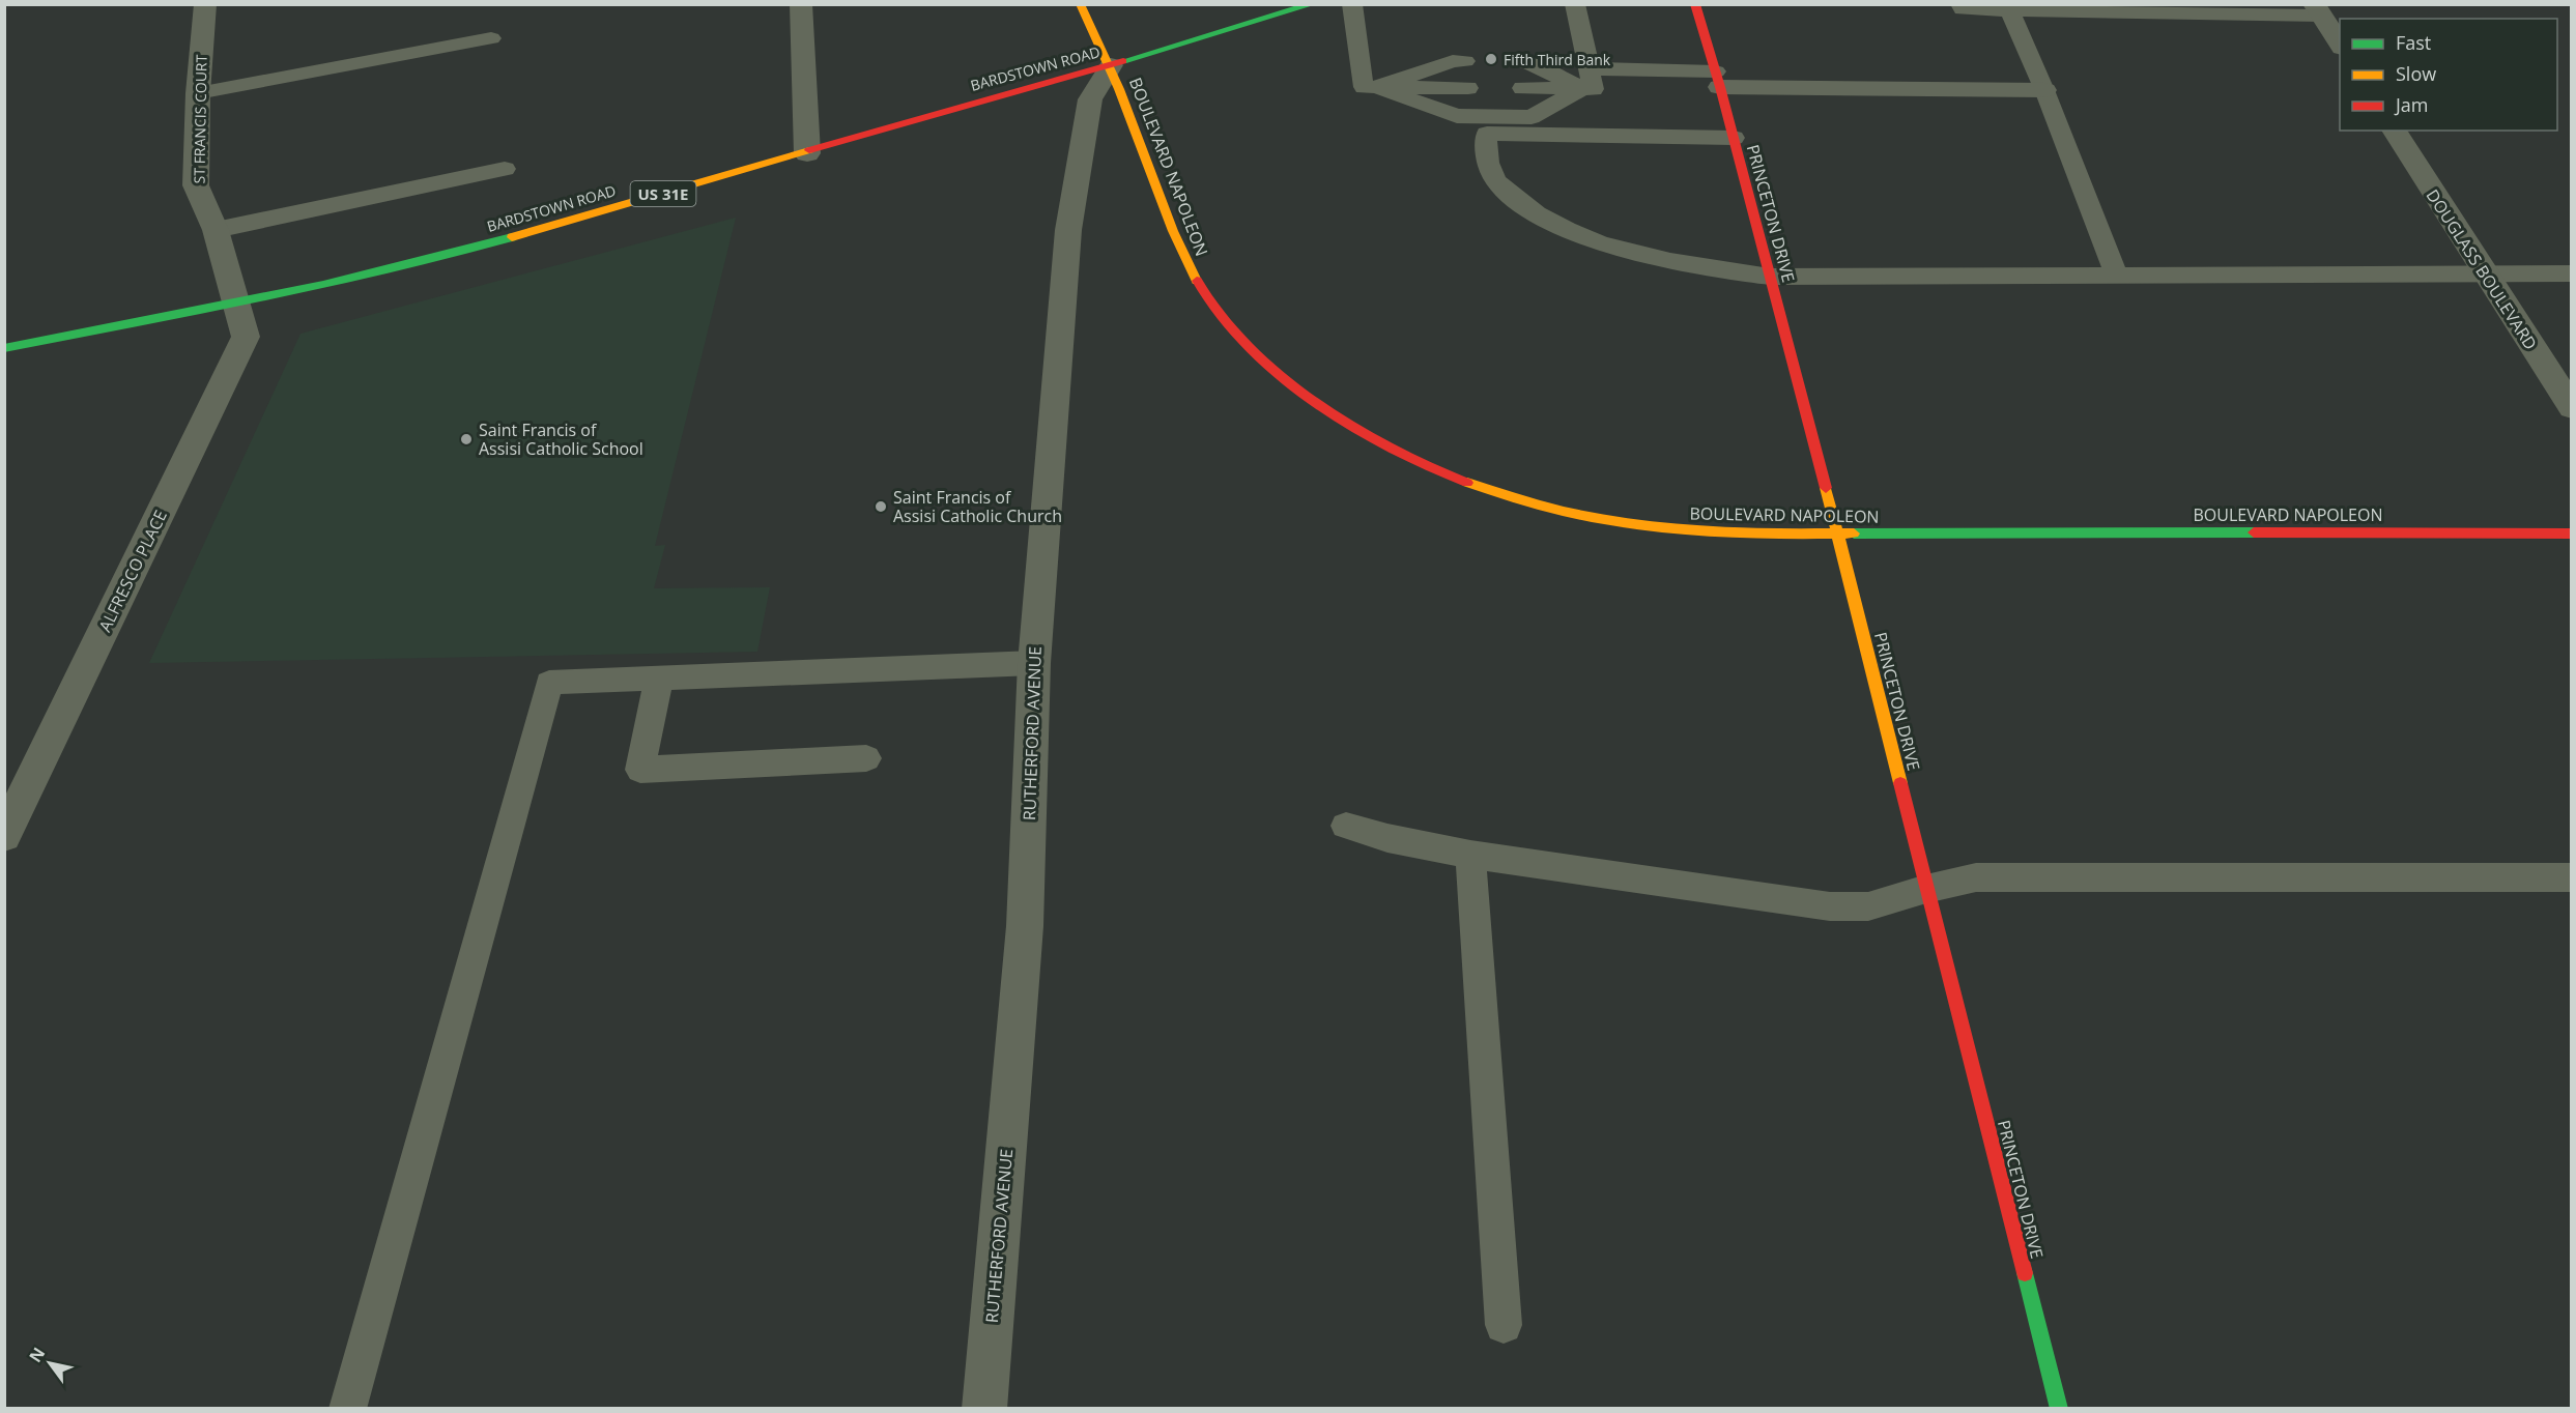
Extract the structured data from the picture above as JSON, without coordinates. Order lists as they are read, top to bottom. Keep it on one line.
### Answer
{"streets":{"street":["BARDSTOWN ROAD","ST FRANCIS COURT","BOULEVARD NAPOLEON","US 31E","PRINCETON DRIVE","DOUGLASS BOULEVARD","ALFRESCO PLACE","RUTHERFORD AVENUE"]},"crossings":[["BARDSTOWN ROAD","ST FRANCIS COURT"],["BARDSTOWN ROAD","BOULEVARD NAPOLEON"],["BARDSTOWN ROAD","ALFRESCO PLACE"],["BARDSTOWN ROAD","RUTHERFORD AVENUE"],["ST FRANCIS COURT","ALFRESCO PLACE"],["BOULEVARD NAPOLEON","PRINCETON DRIVE"],["BOULEVARD NAPOLEON","RUTHERFORD AVENUE"]],"places":["Fifth Third Bank","Saint Francis of Assisi Catholic School","Saint Francis of Assisi Catholic Church"],"legend":["Fast","Slow","Jam"],"north":"top left"}
